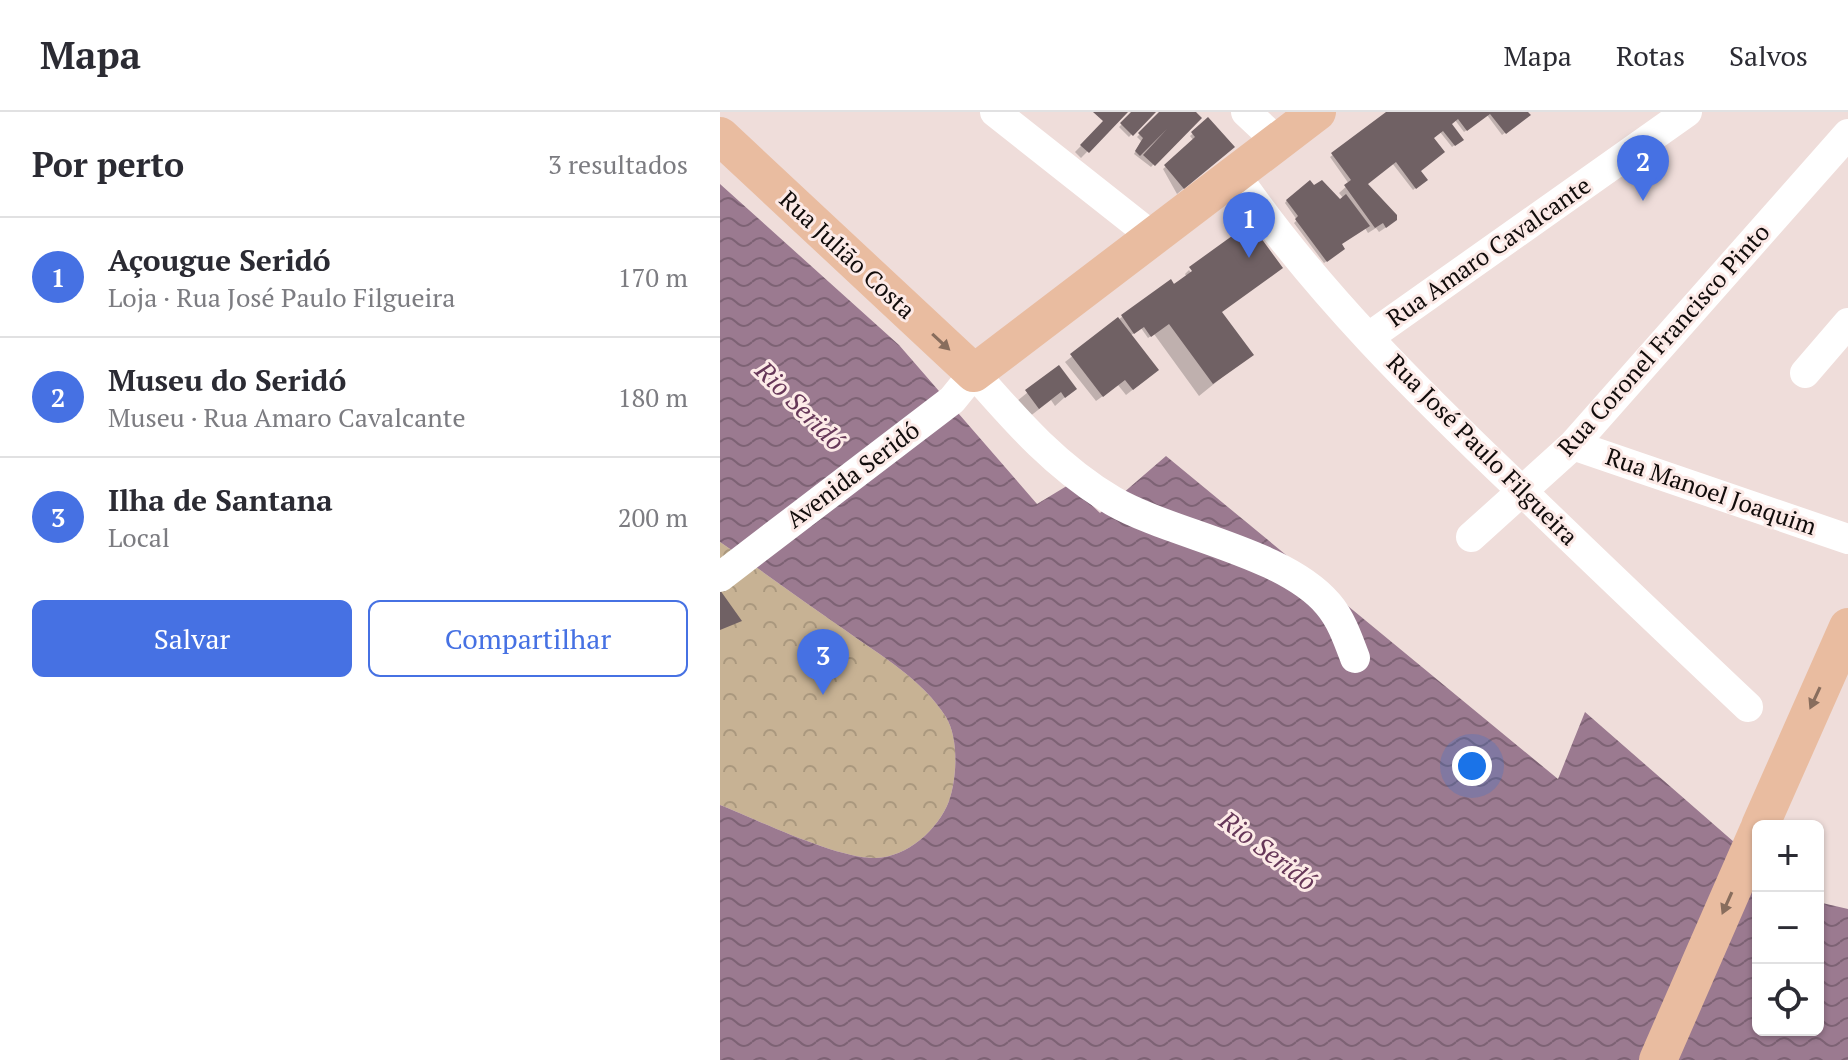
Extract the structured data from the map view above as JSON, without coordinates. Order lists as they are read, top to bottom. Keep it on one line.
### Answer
{"streets":{"main road":["Rua Julião Costa","Avenida Seridó"],"street":["Rua Amaro Cavalcante","Rua Coronel Francisco Pinto","Rua José Paulo Filgueira","Rua Manoel Joaquim"]},"crossings":[["Rua Amaro Cavalcante","Rua José Paulo Filgueira"],["Rua Julião Costa","Avenida Seridó"],["Rua Coronel Francisco Pinto","Rua José Paulo Filgueira"],["Rua Coronel Francisco Pinto","Rua Manoel Joaquim"],["Rua José Paulo Filgueira","Avenida Seridó"]],"one_way":["Rua Julião Costa"],"water":["Rio Seridó"],"page":{"header":"Mapa","nav":["Mapa","Rotas","Salvos"],"heading":["Por perto","3 resultados"],"pins":["2","1","3"],"list":[{"mark":"1","name":"Açougue Seridó","note":"Loja · Rua José Paulo Filgueira","value":"170 m"},{"mark":"2","name":"Museu do Seridó","note":"Museu · Rua Amaro Cavalcante","value":"180 m"},{"mark":"3","name":"Ilha de Santana","note":"Local","value":"200 m"}],"buttons":["Salvar","Compartilhar"],"map_buttons":["+","−"]}}
